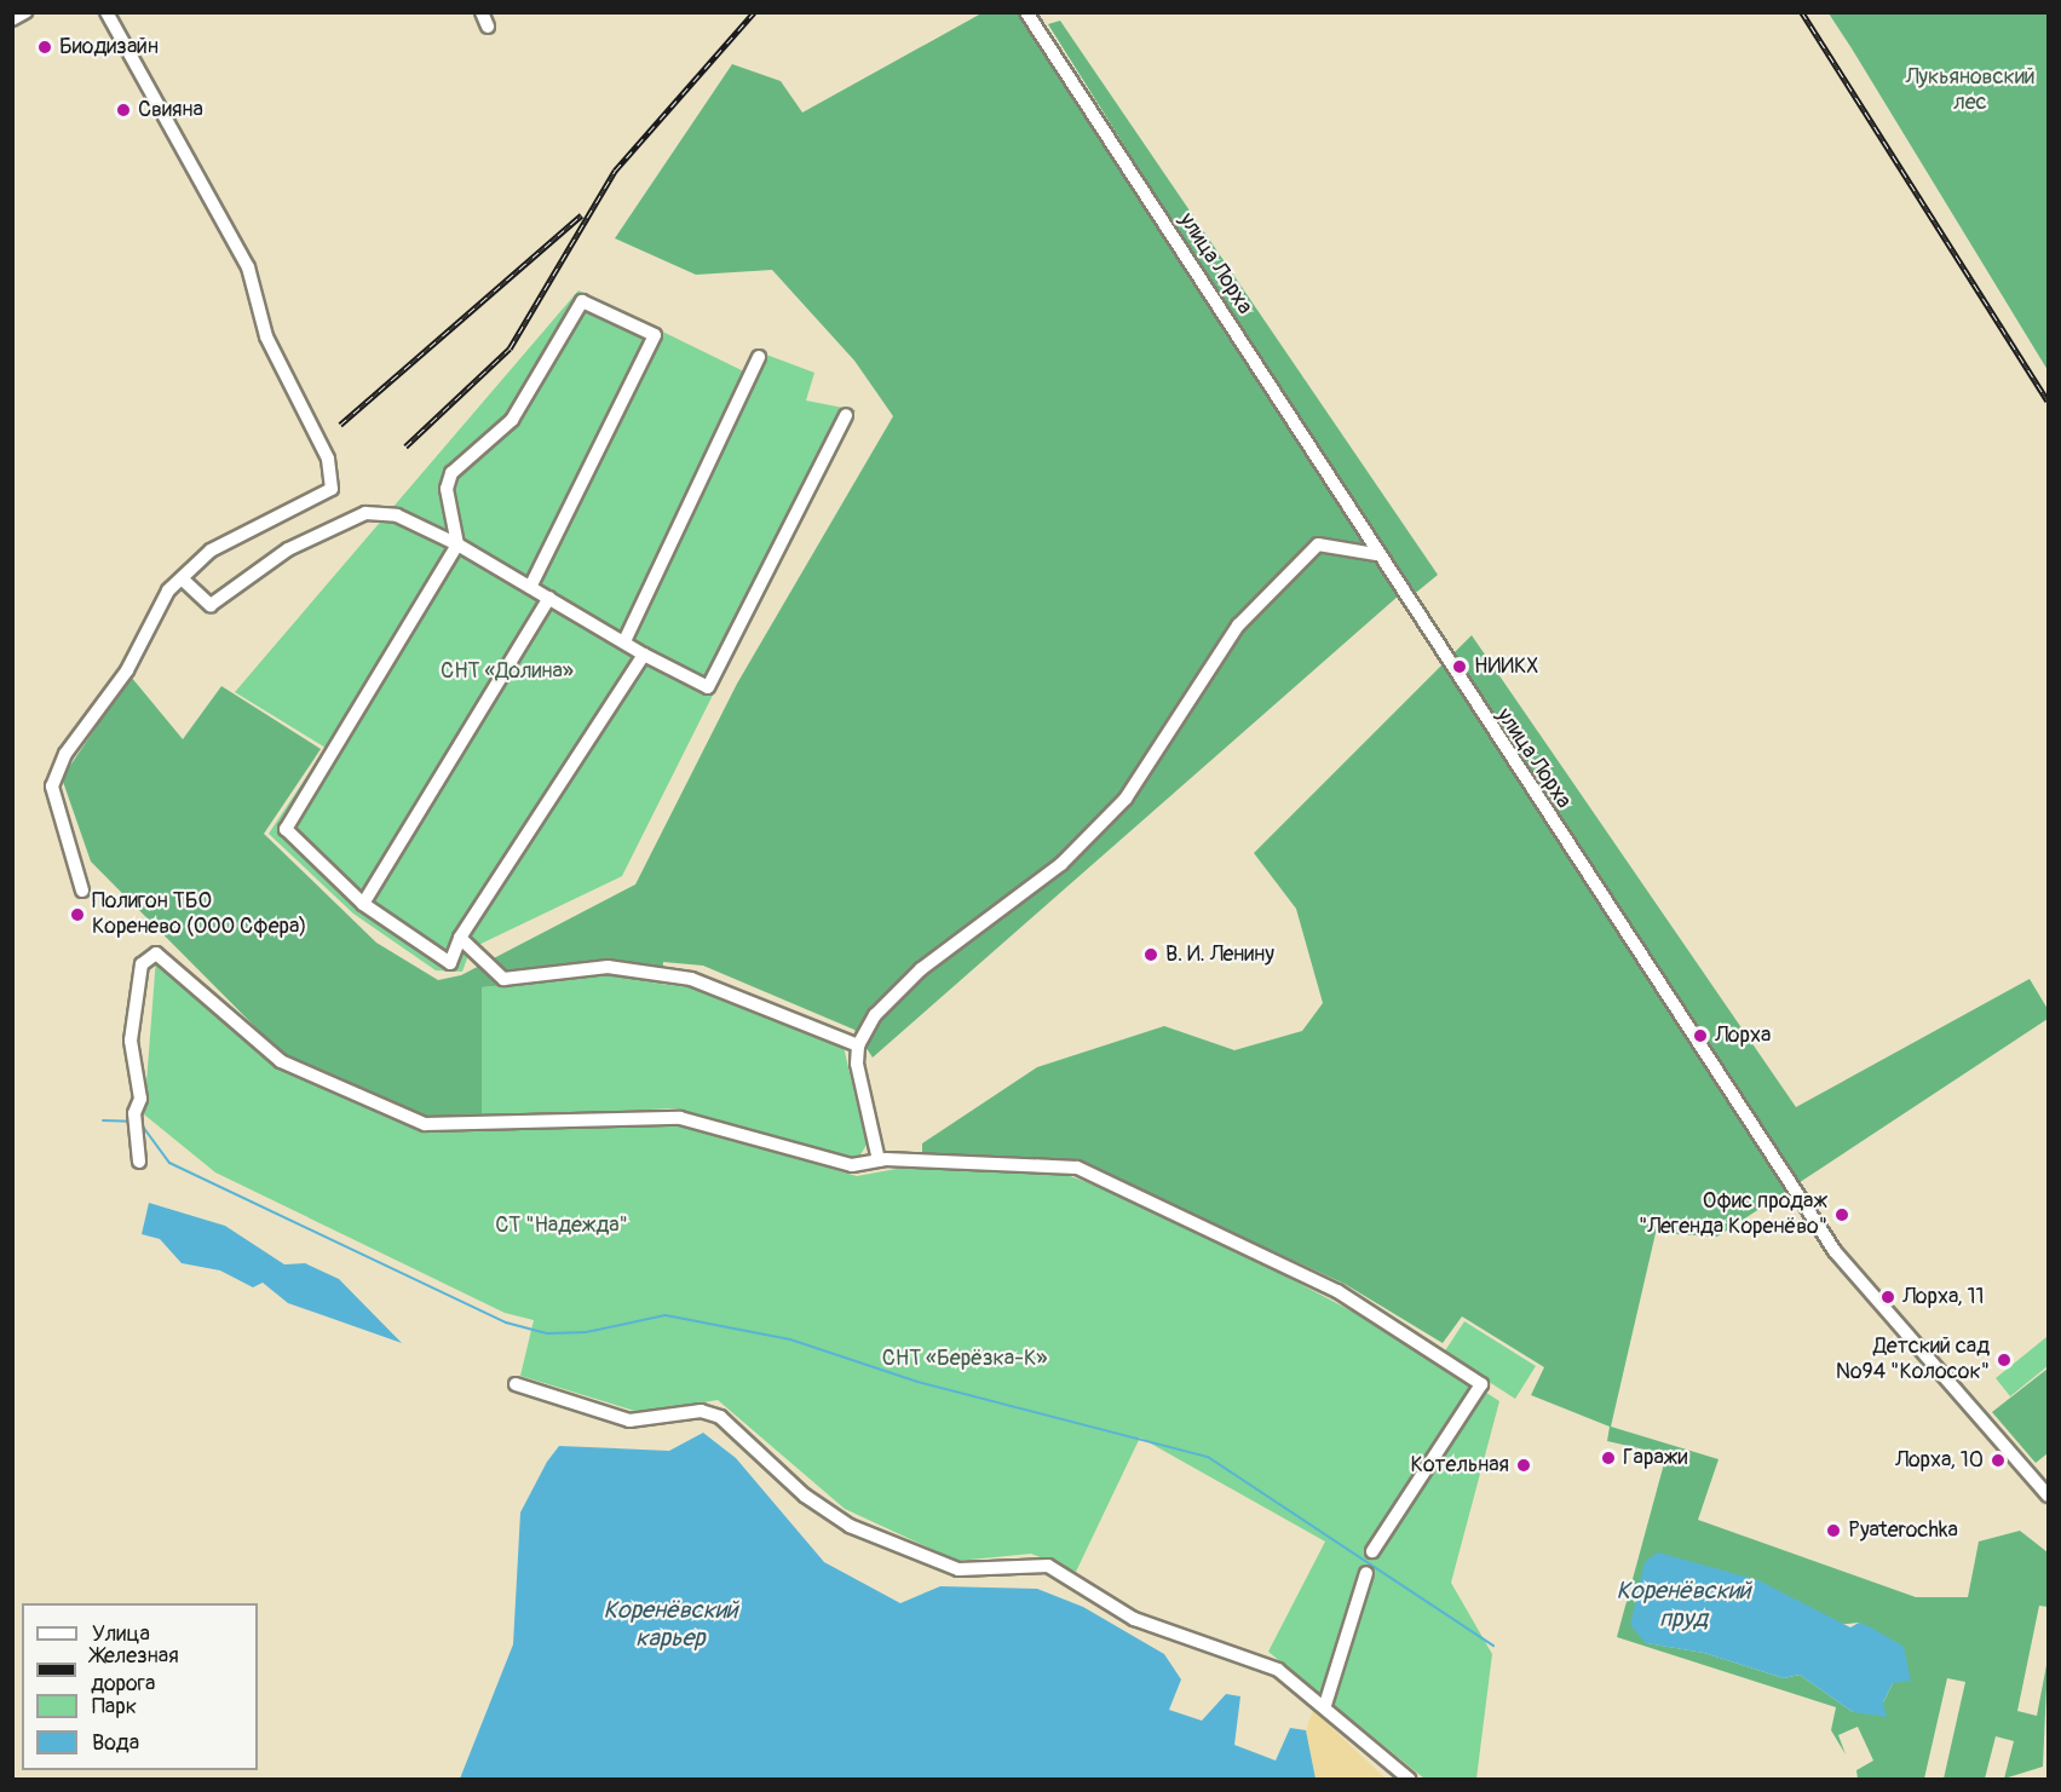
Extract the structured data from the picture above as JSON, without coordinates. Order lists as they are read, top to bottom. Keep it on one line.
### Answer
{"streets":{"street":["улица Лорха"]},"water":["Коренёвский пруд","Коренёвский карьер"],"parks":["Лукьяновский лес","СНТ «Долина»","СТ \"Надежда\"","СНТ «Берёзка-К»"],"places":["Биодизайн","Свияна","НИИКХ","Полигон ТБО Коренево (ООО Сфера)","В. И. Ленину","Лорха","Офис продаж \"Легенда Коренёво\"","Лорха, 11","Детский сад №94 \"Колосок\"","Гаражи","Лорха, 10","Котельная","Pyaterochka"],"legend":["Улица","Железная дорога","Парк","Вода"]}
